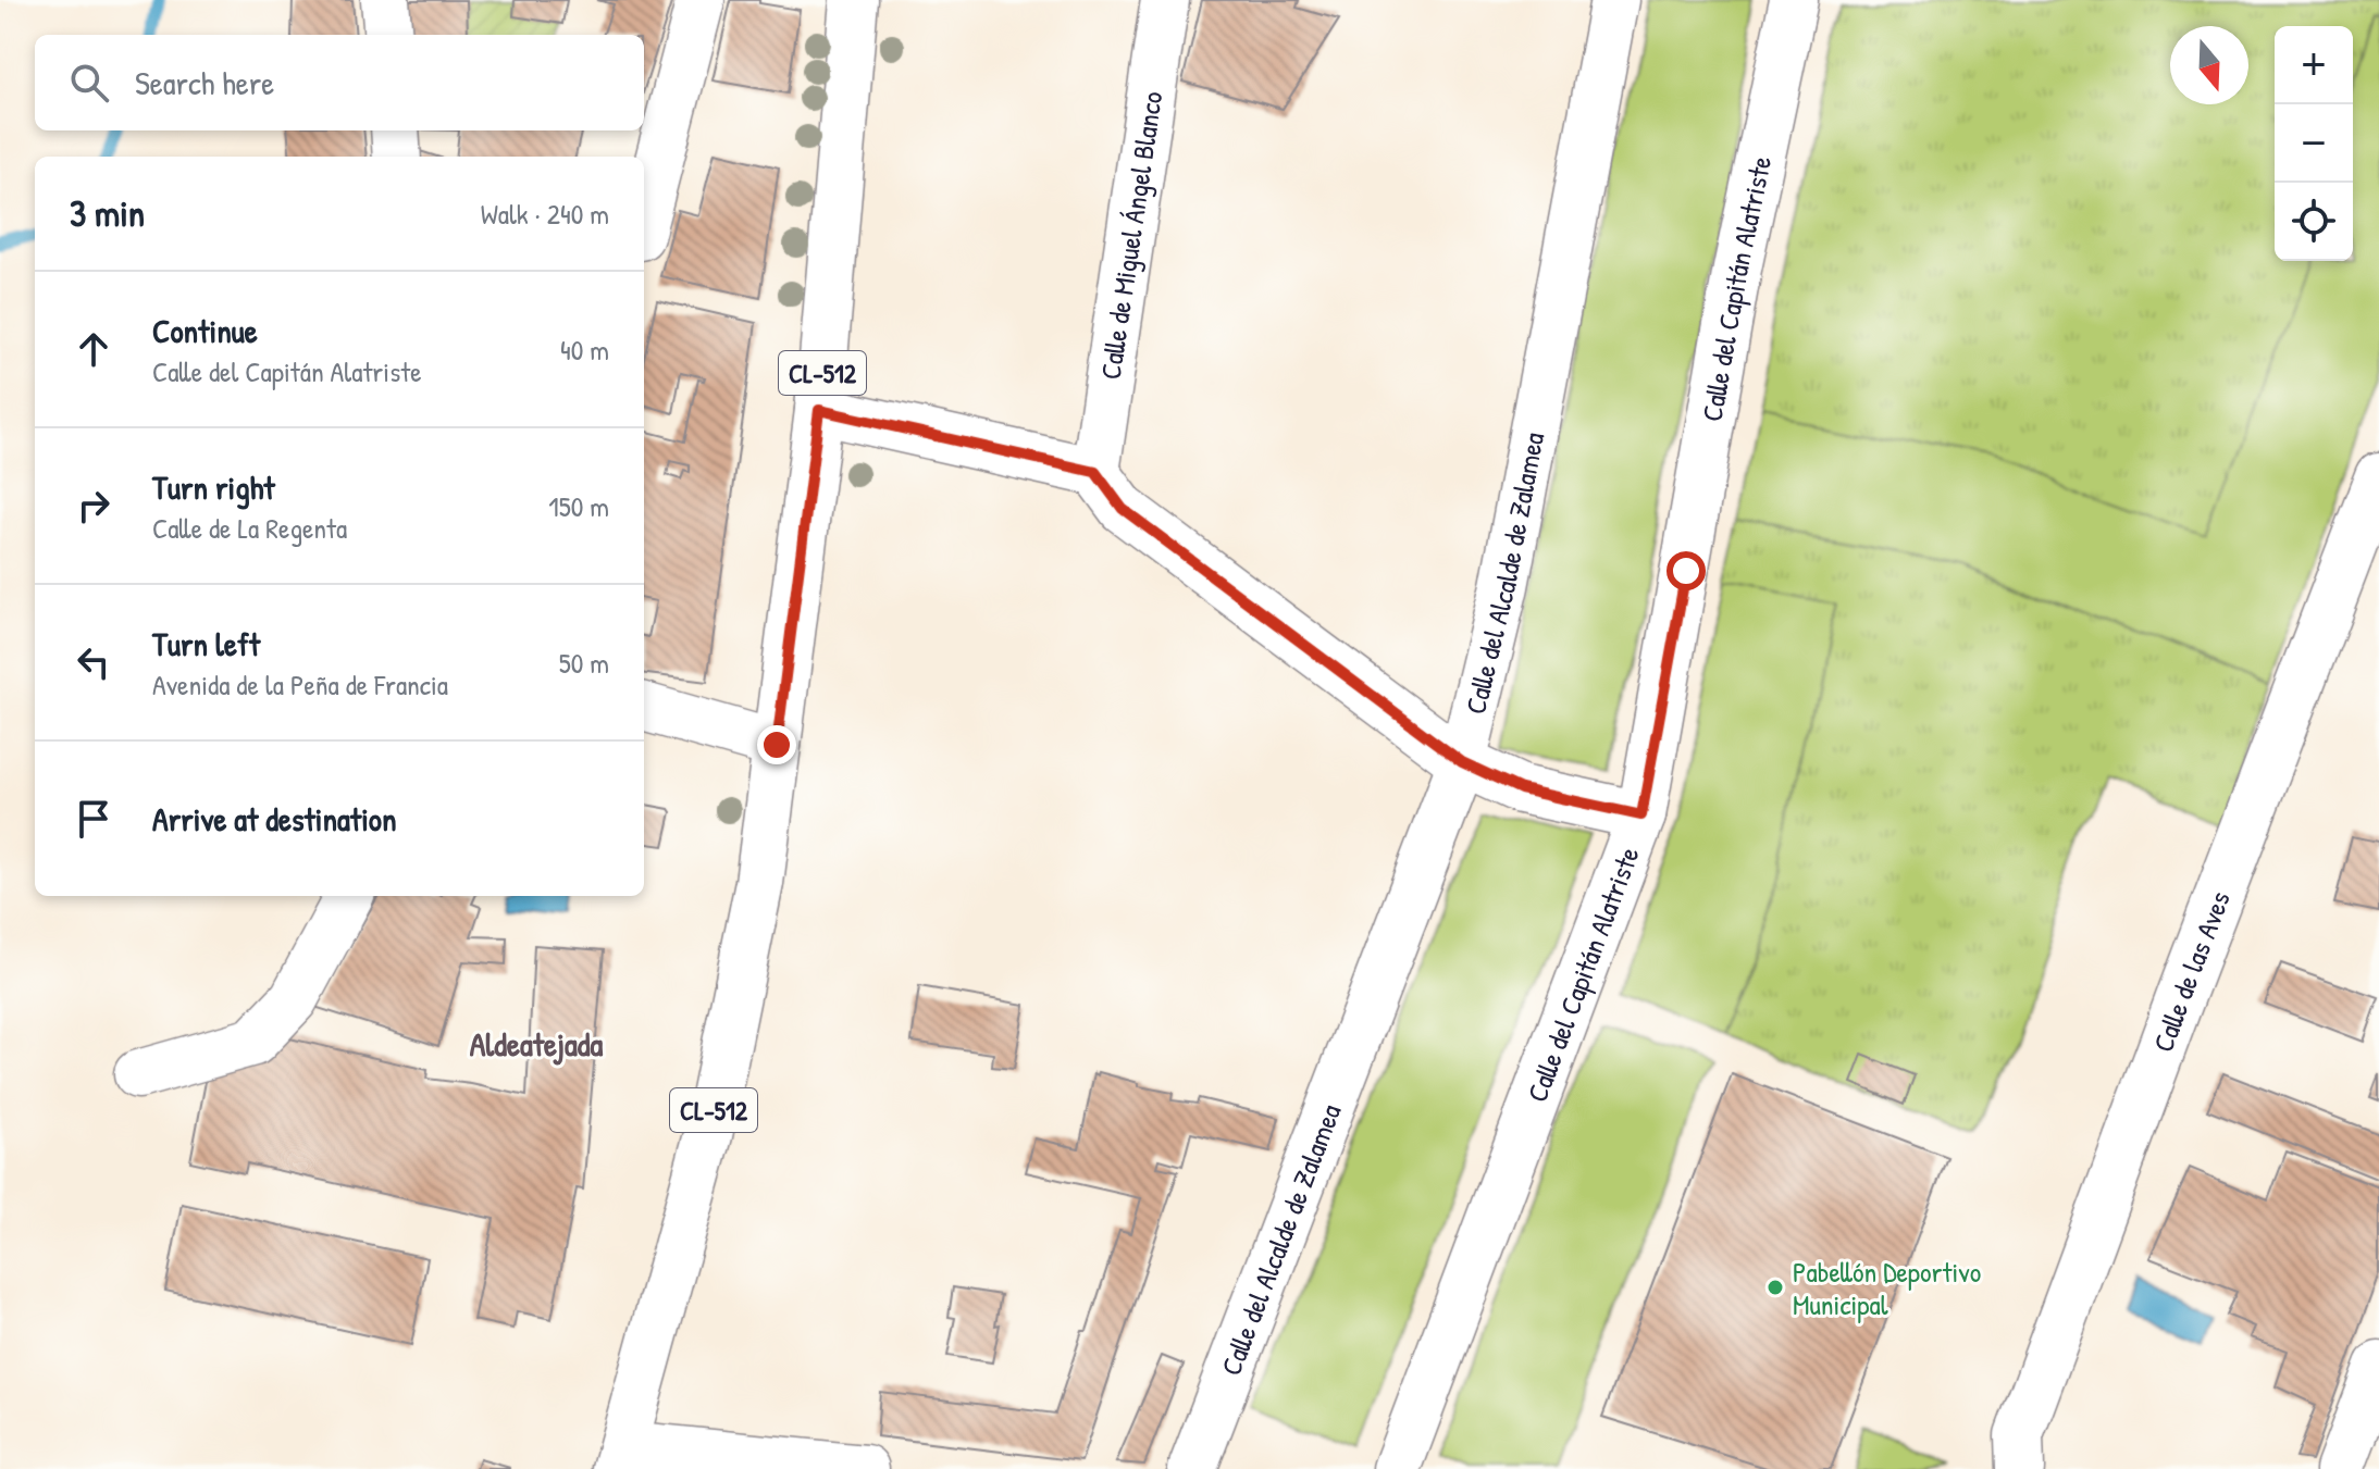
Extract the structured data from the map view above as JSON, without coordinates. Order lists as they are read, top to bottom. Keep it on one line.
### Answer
{"streets":{"street":["Calle de Miguel Ángel Blanco","Calle del Capitán Alatriste","CL-512","Calle del Alcalde de Zalamea","Calle de las Aves"]},"districts":["Aldeatejada"],"places":["Pabellón Deportivo Municipal"],"north":"bottom","page":{"map_buttons":["+","−"],"search":"Search here","heading":["3 min","Walk · 240 m"],"list":[["Continue","Calle del Capitán Alatriste","40 m"],["Turn right","Calle de La Regenta","150 m"],["Turn left","Avenida de la Peña de Francia","50 m"],"Arrive at destination"]}}
